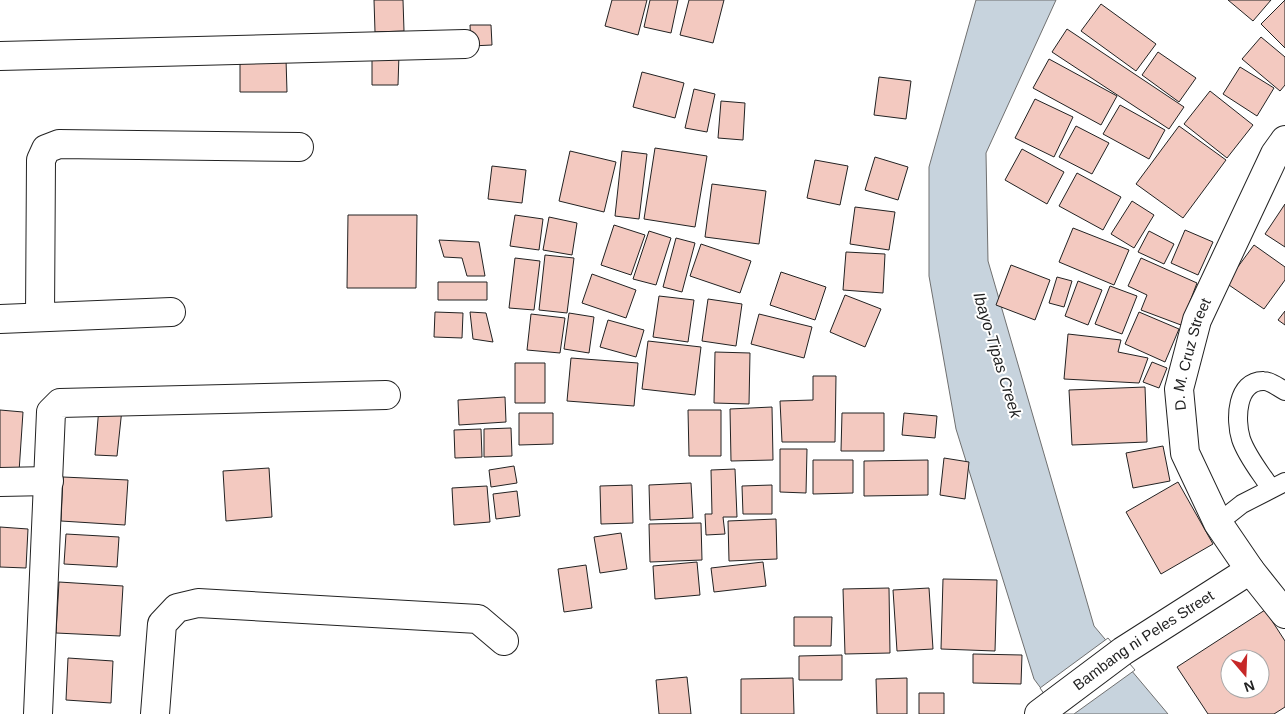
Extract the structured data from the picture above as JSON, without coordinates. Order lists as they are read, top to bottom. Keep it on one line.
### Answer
{"streets":{"street":["D. M. Cruz Street","Bambang ni Peles Street"]},"crossings":[["D. M. Cruz Street","Bambang ni Peles Street"]],"water":["Ibayo-Tipas Creek"],"north":"bottom"}
